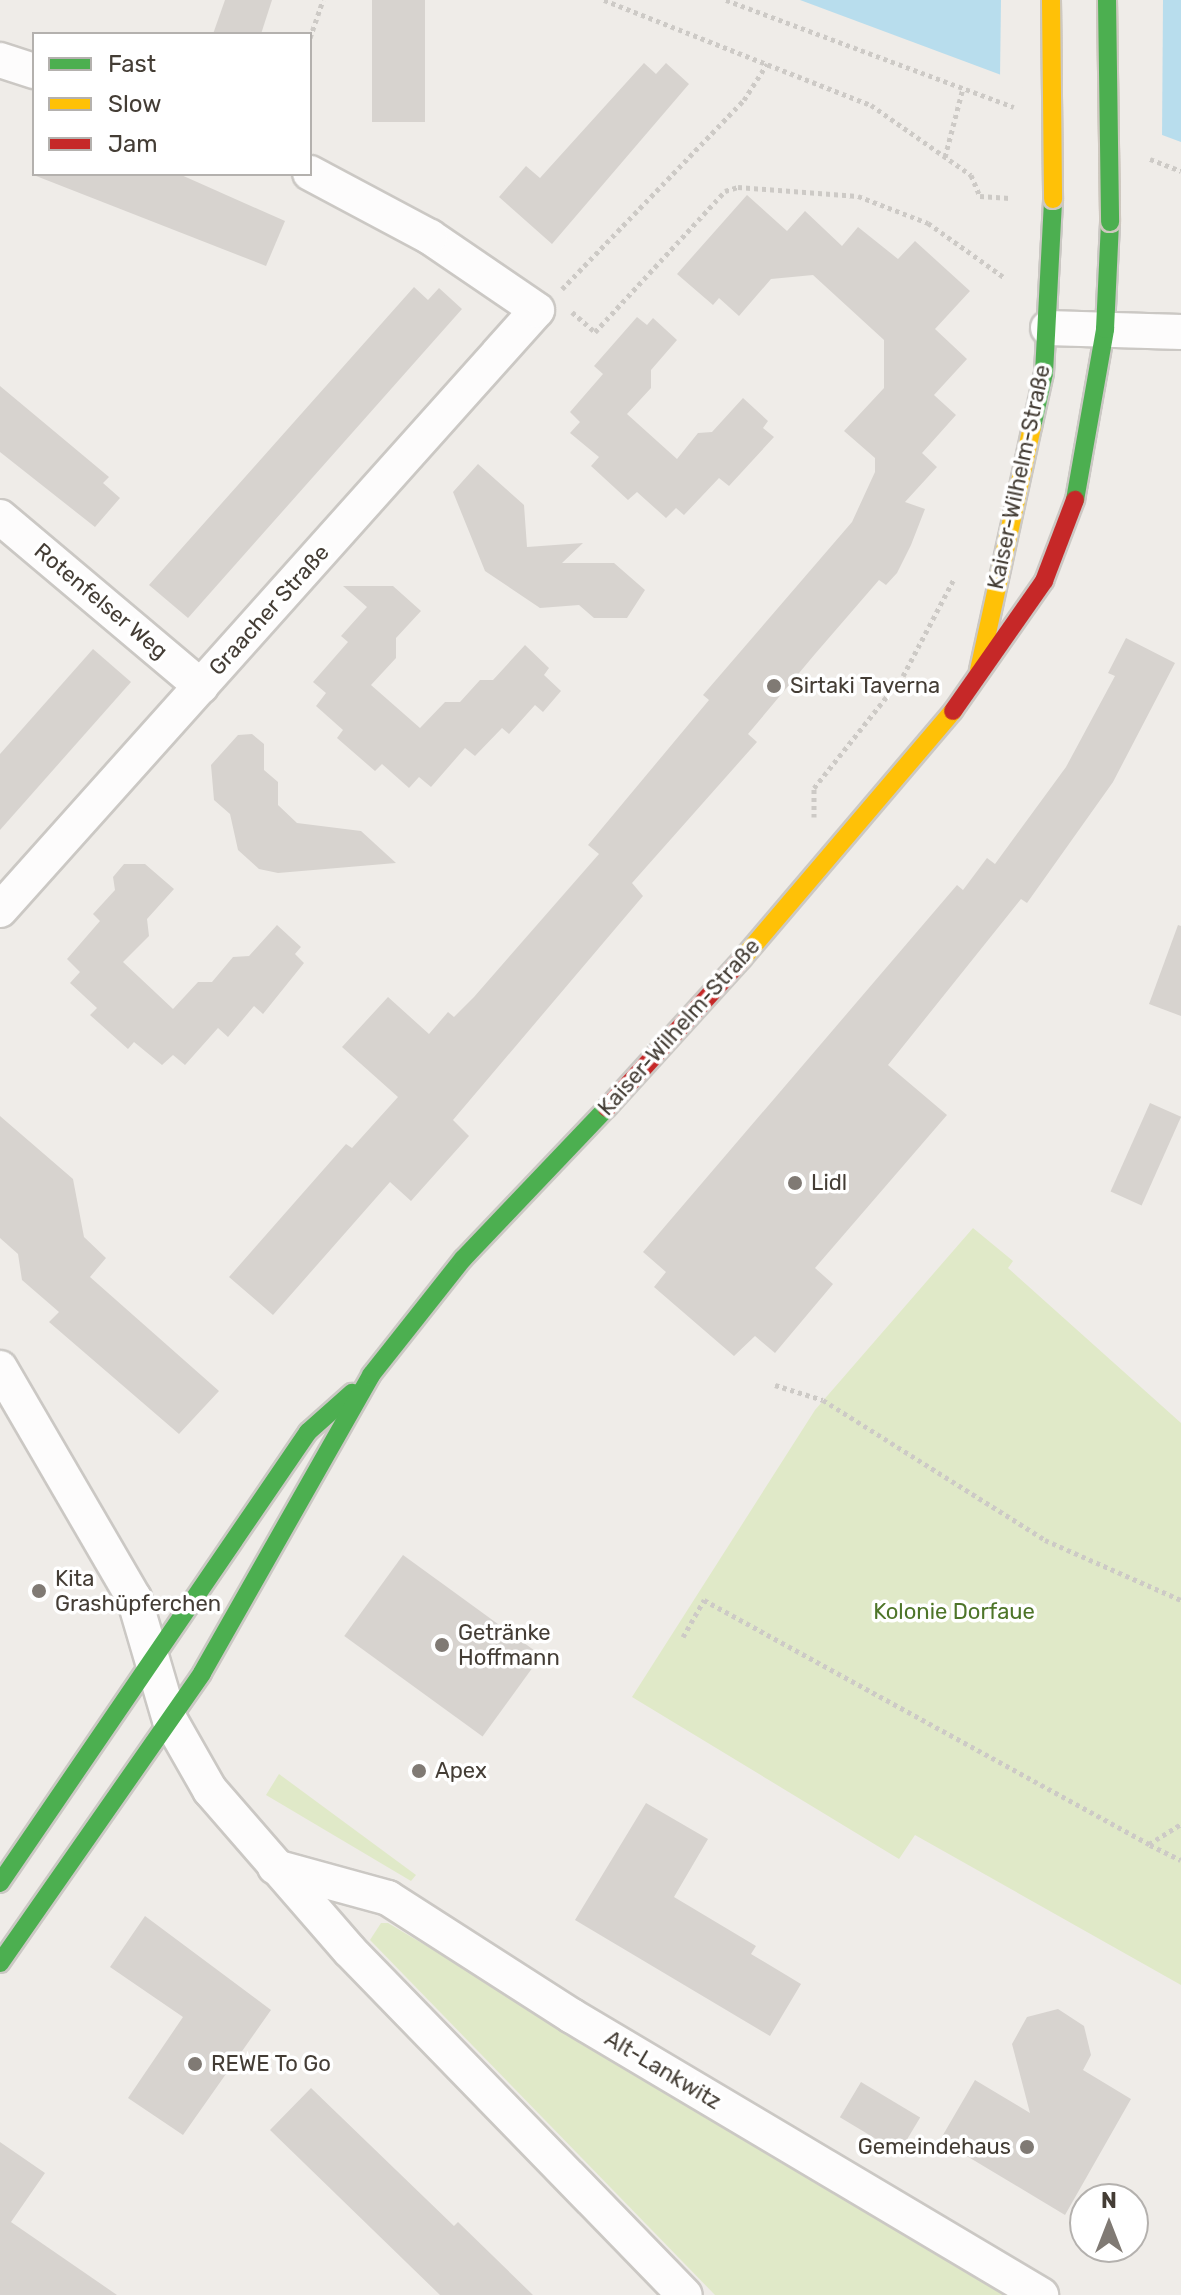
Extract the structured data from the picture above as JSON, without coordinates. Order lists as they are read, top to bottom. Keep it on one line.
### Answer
{"streets":{"main road":["Kaiser-Wilhelm-Straße"],"street":["Rotenfelser Weg","Graacher Straße","Alt-Lankwitz"]},"crossings":[["Rotenfelser Weg","Graacher Straße"]],"parks":["Kolonie Dorfaue"],"places":["Sirtaki Taverna","Lidl","Kita Grashüpferchen","Getränke Hoffmann","Apex","REWE To Go","Gemeindehaus"],"legend":["Fast","Slow","Jam"],"north":"top"}
